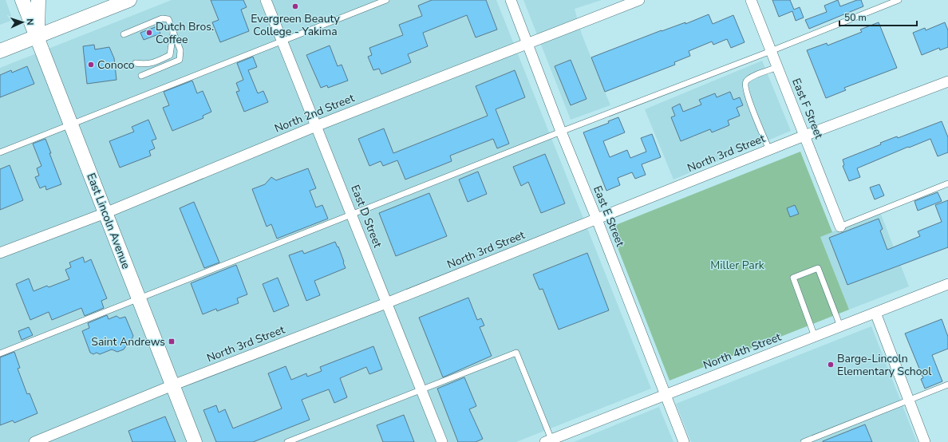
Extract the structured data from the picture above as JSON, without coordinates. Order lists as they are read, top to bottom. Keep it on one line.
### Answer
{"streets":{"street":["East F Street","North 2nd Street","North 3rd Street","East D Street","East E Street","East Lincoln Avenue","North 4th Street"]},"crossings":[["East F Street","North 3rd Street"],["North 2nd Street","East D Street"],["North 2nd Street","East E Street"],["North 2nd Street","East Lincoln Avenue"],["North 3rd Street","East D Street"],["North 3rd Street","East E Street"],["North 3rd Street","East Lincoln Avenue"],["East E Street","North 4th Street"]],"parks":["Miller Park"],"places":{"other":["Evergreen Beauty College - Yakima","Dutch Bros. Coffee","Conoco","Barge-Lincoln Elementary School"],"transit":["Saint Andrews"]},"scale_bar":"50 m","north":"right"}
